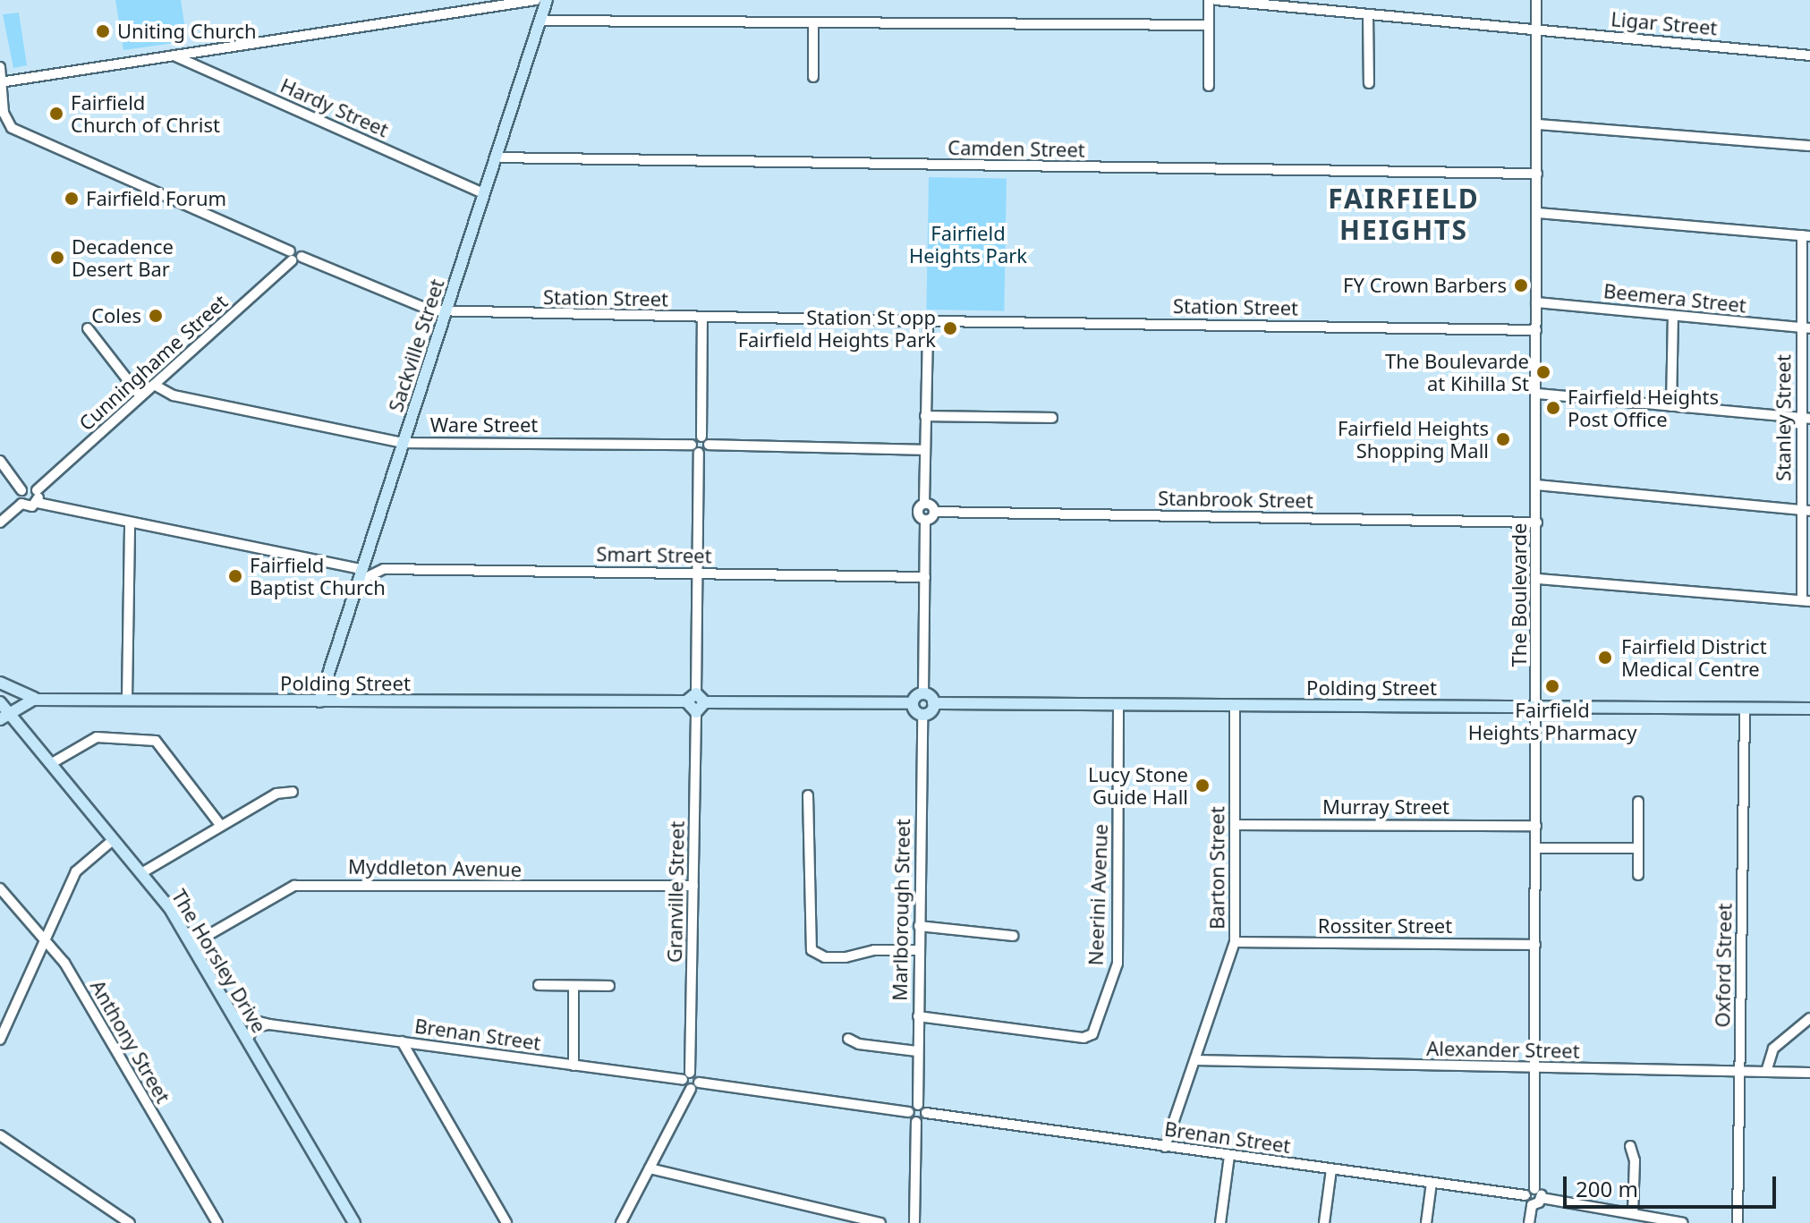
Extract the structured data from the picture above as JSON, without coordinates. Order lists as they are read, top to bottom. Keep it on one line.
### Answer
{"streets":{"main road":["Sackville Street","Polding Street","The Horsley Drive"],"street":["Ligar Street","Hardy Street","Camden Street","Station Street","Beemera Street","Cunninghame Street","Stanley Street","Ware Street","Stanbrook Street","Smart Street","The Boulevarde","Murray Street","Myddleton Avenue","Barton Street","Granville Street","Neerini Avenue","Marlborough Street","Rossiter Street","Oxford Street","Brenan Street","Anthony Street","Alexander Street"]},"crossings":[["Ligar Street","The Boulevarde"],["Hardy Street","Sackville Street"],["Camden Street","Sackville Street"],["Camden Street","The Boulevarde"],["Station Street","Sackville Street"],["Station Street","Cunninghame Street"],["Station Street","The Boulevarde"],["Beemera Street","Stanley Street"],["Beemera Street","The Boulevarde"],["Sackville Street","Ware Street"],["Sackville Street","Polding Street"],["Cunninghame Street","Ware Street"],["Stanbrook Street","The Boulevarde"],["The Boulevarde","Polding Street"],["The Boulevarde","Murray Street"],["The Boulevarde","Rossiter Street"],["The Boulevarde","Alexander Street"],["Polding Street","Barton Street"],["Polding Street","Neerini Avenue"],["Polding Street","The Horsley Drive"],["Polding Street","Oxford Street"],["Murray Street","Barton Street"],["Myddleton Avenue","Granville Street"],["Myddleton Avenue","The Horsley Drive"],["Barton Street","Rossiter Street"],["Barton Street","Brenan Street"],["Barton Street","Alexander Street"],["Granville Street","Brenan Street"],["Neerini Avenue","Marlborough Street"],["The Horsley Drive","Brenan Street"],["Oxford Street","Alexander Street"]],"districts":["FAIRFIELD HEIGHTS"],"parks":["Fairfield Heights Park"],"places":["Uniting Church","Fairfield Church of Christ","Fairfield Forum","Decadence Desert Bar","FY Crown Barbers","Coles","Station St opp Fairfield Heights Park","The Boulevarde at Kihilla St","Fairfield Heights Post Office","Fairfield Heights Shopping Mall","Fairfield Baptist Church","Fairfield District Medical Centre","Fairfield Heights Pharmacy","Lucy Stone Guide Hall"],"scale_bar":"200 m"}
